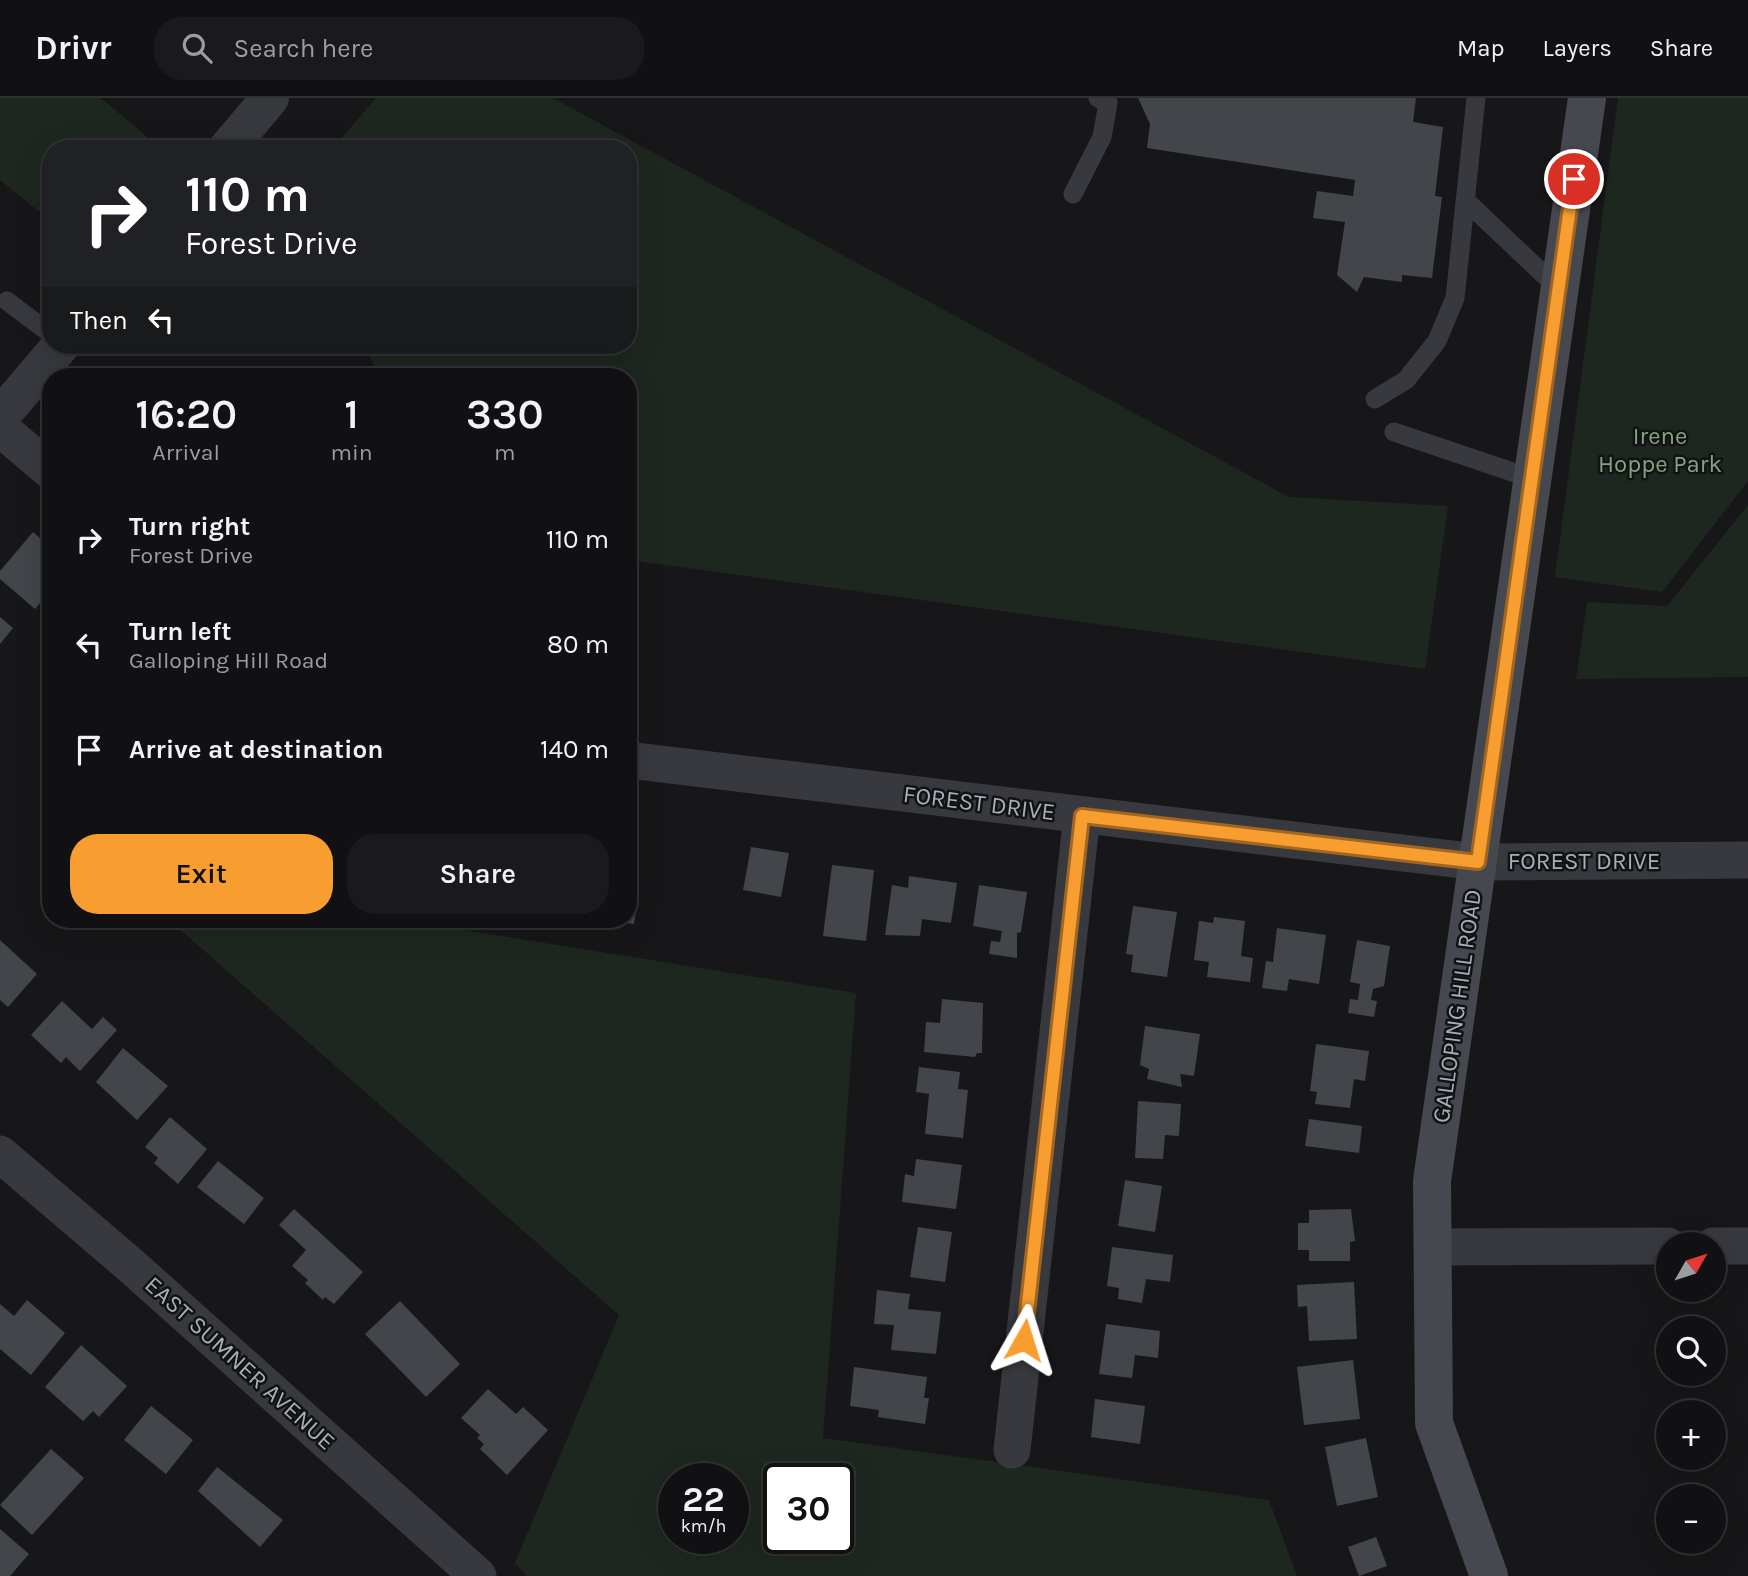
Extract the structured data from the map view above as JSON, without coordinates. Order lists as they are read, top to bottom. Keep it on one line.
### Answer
{"streets":{"main road":["GALLOPING HILL ROAD"],"street":["FOREST DRIVE","EAST SUMNER AVENUE"]},"crossings":[["FOREST DRIVE","GALLOPING HILL ROAD"]],"parks":["Irene Hoppe Park"],"north":"top right","page":{"header":"Drivr","search":"Search here","nav":["Map","Layers","Share"],"turn":["110 m","Forest Drive"],"then":"Then","eta":["16:20","Arrival","1","min","330","m"],"list":[{"name":"Turn right","note":"Forest Drive","value":"110 m"},{"name":"Turn left","note":"Galloping Hill Road","value":"80 m"},{"name":"Arrive at destination","value":"140 m"}],"buttons":["Exit","Share"],"map_buttons":["+","−"],"speed":"22 km/h","limit":"30"}}
